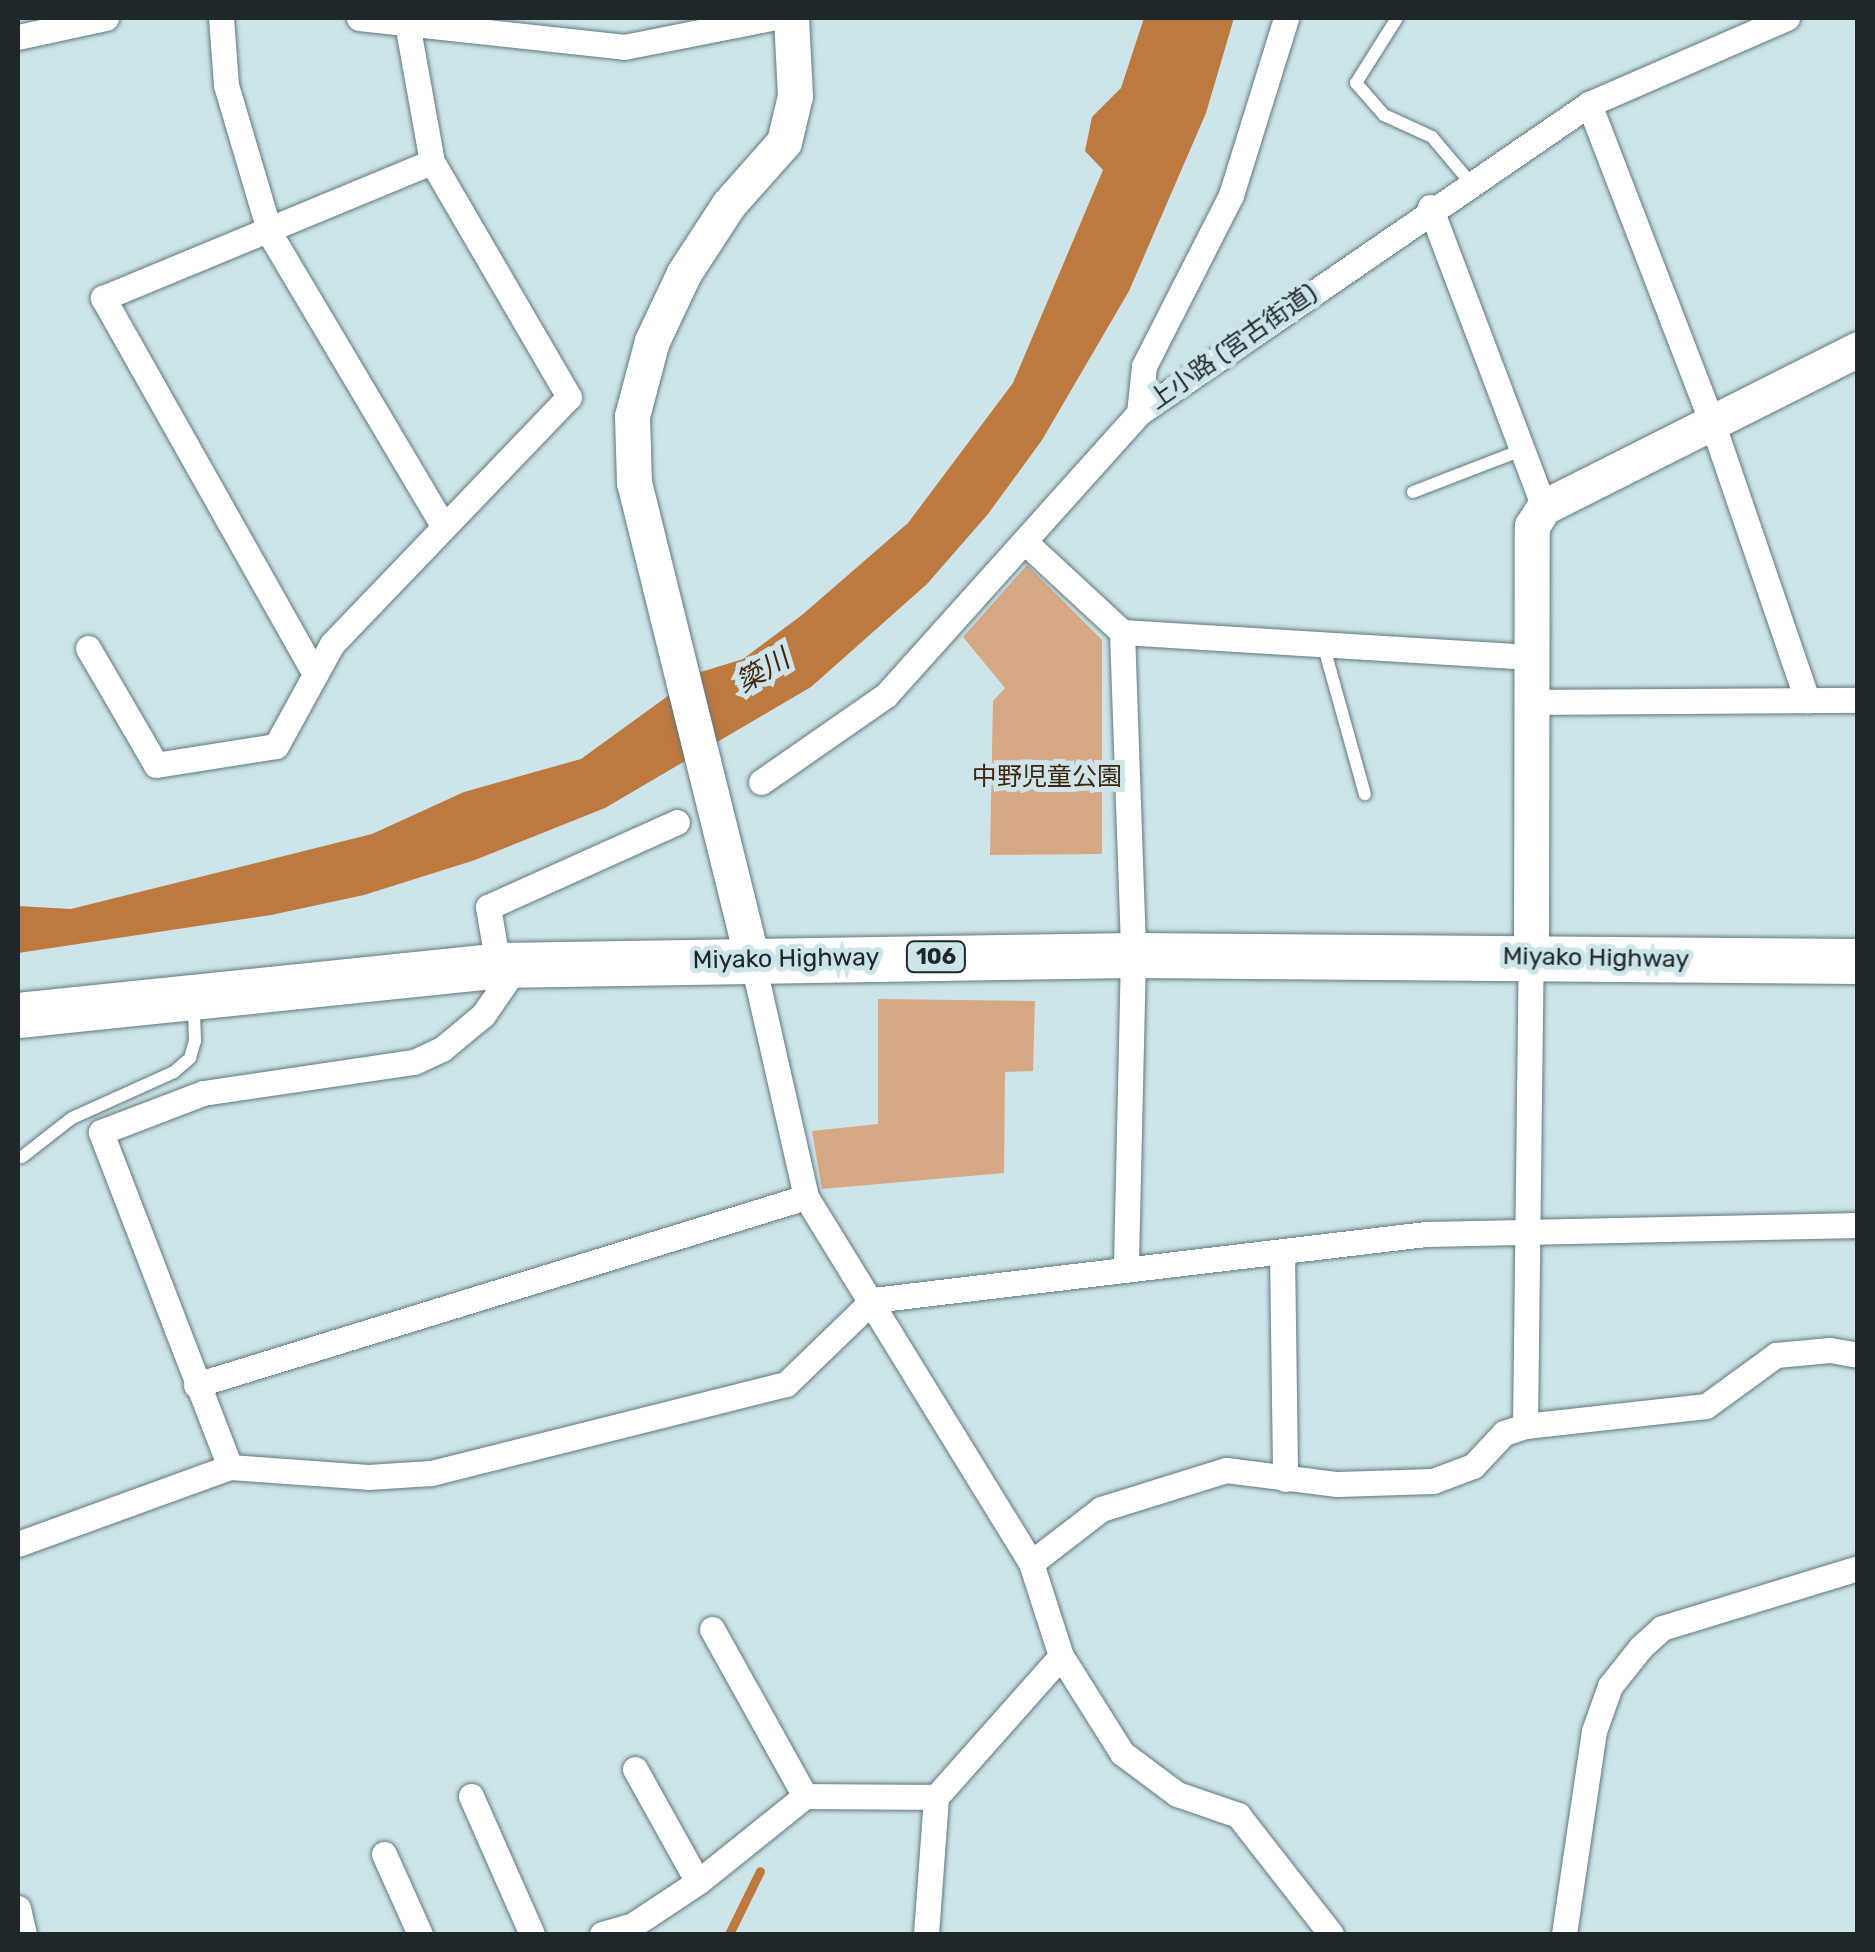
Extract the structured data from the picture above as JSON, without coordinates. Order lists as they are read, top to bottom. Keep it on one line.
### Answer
{"streets":{"highway":["106","Miyako Highway"],"street":["上小路 (宮古街道)"]},"water":["簗川"],"parks":["中野児童公園"]}
